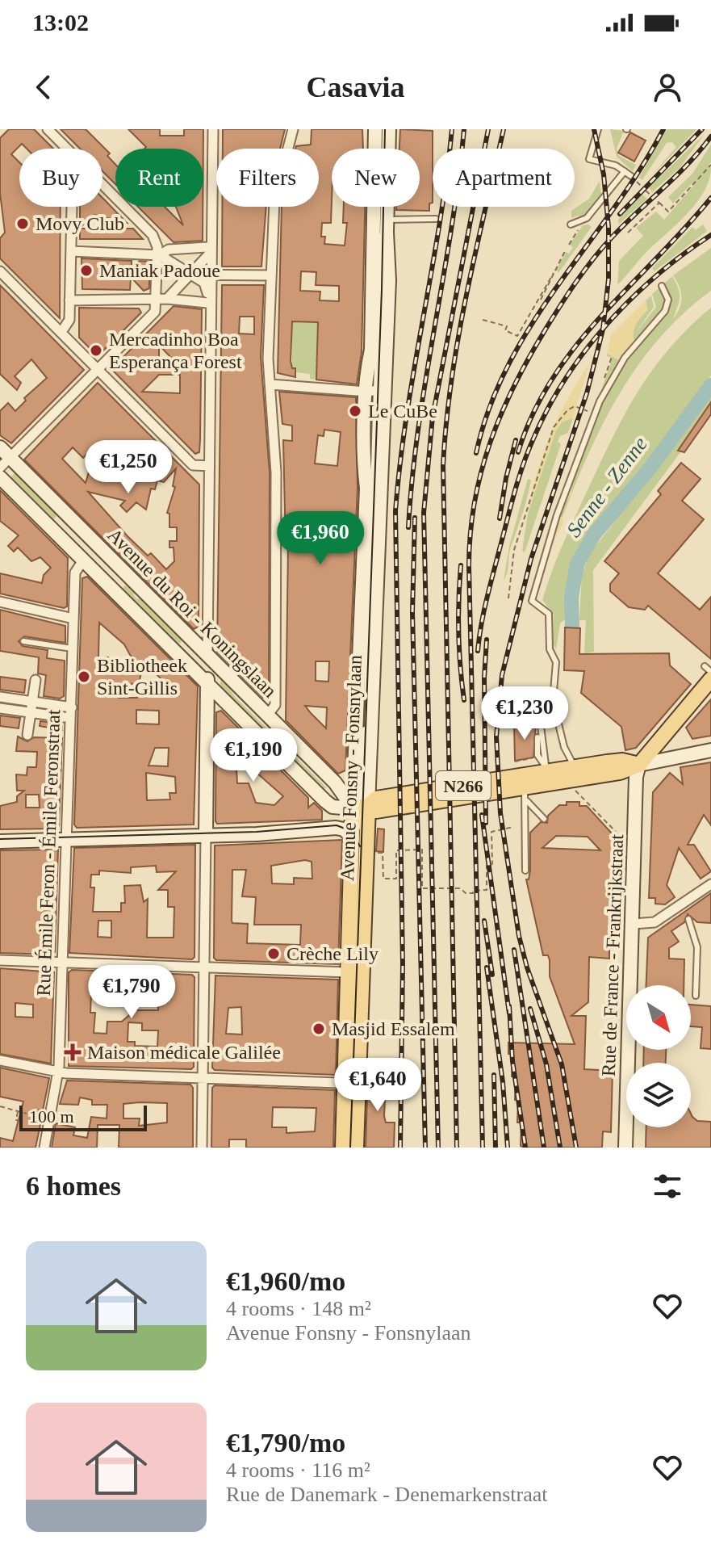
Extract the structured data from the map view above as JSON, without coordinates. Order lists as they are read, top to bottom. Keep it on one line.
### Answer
{"streets":{"main road":["Avenue du Roi - Koningslaan","Avenue Fonsny - Fonsnylaan","N266","Rue de France - Frankrijkstraat"],"street":["Rue Émile Feron - Émile Feronstraat"]},"crossings":[["Avenue du Roi - Koningslaan","Avenue Fonsny - Fonsnylaan"],["Avenue du Roi - Koningslaan","N266"],["Avenue du Roi - Koningslaan","Rue Émile Feron - Émile Feronstraat"],["Avenue Fonsny - Fonsnylaan","N266"],["N266","Rue de France - Frankrijkstraat"]],"water":["Senne - Zenne"],"places":{"other":["Movy Club","Maniak Padoue","Mercadinho Boa Esperança Forest","Le CuBe","Bibliotheek Sint-Gillis","Crèche Lily","Masjid Essalem"],"health":["Maison médicale Galilée"]},"scale_bar":"100 m","north":"bottom right","page":{"status":"13:02","header":"Casavia","chip":["Buy","Rent","Filters","New","Apartment"],"price":["€1,250","€1,960","€1,230","€1,190","€1,790","€1,640"],"scale":"100 m","heading":"6 homes","list":[{"name":"€1,960/mo","note":"4 rooms · 148 m² · Avenue Fonsny - Fonsnylaan"},{"name":"€1,790/mo","note":"4 rooms · 116 m² · Rue de Danemark - Denemarkenstraat"}]}}
